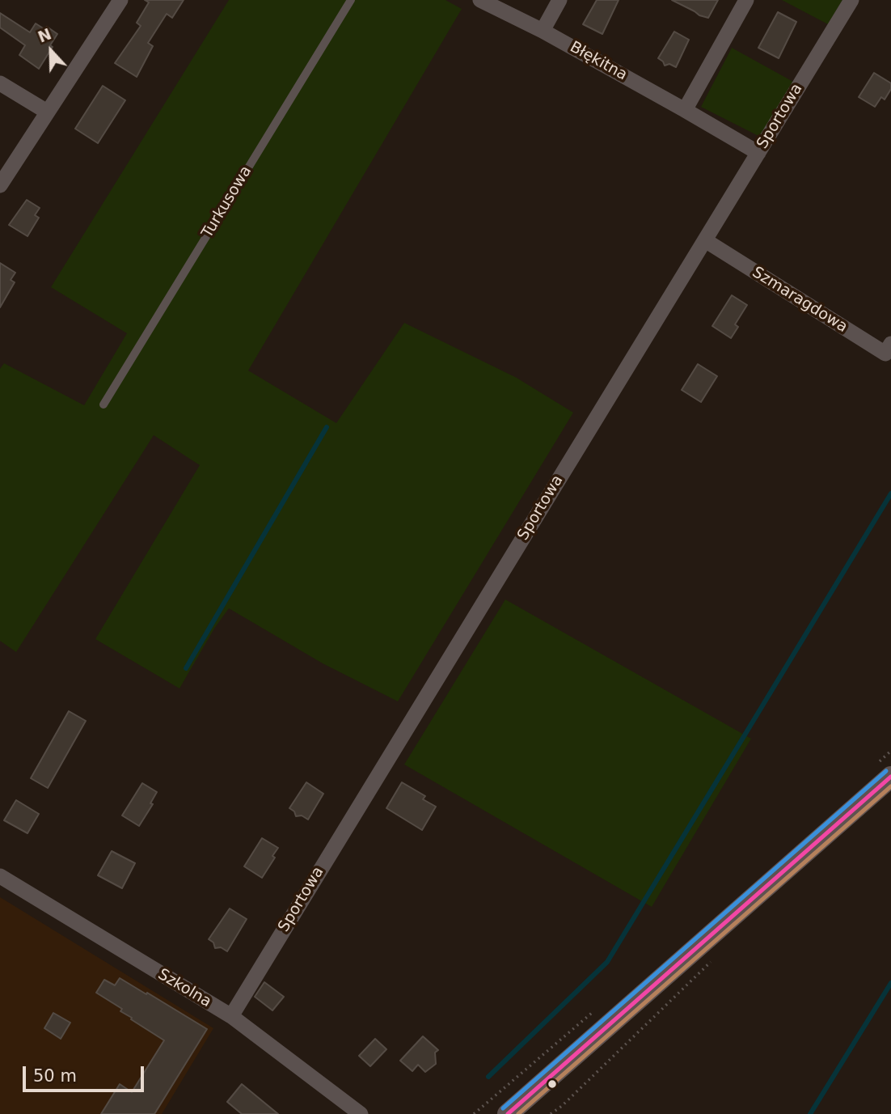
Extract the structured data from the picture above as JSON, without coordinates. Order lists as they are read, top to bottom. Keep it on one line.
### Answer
{"streets":{"street":["Błękitna","Sportowa","Szmaragdowa","Szkolna"],"lane":["Turkusowa"]},"crossings":[["Błękitna","Sportowa"],["Sportowa","Szmaragdowa"],["Sportowa","Szkolna"]],"scale_bar":"50 m","north":"top"}
